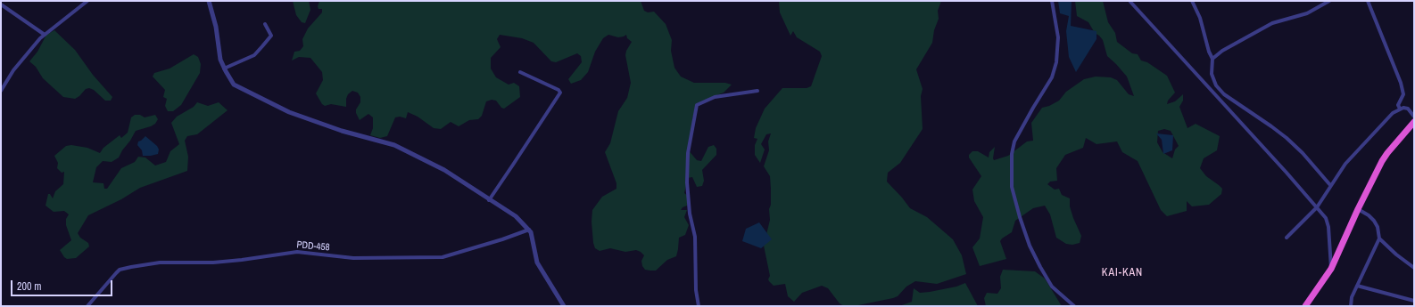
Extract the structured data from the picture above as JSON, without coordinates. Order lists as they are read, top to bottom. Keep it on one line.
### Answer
{"streets":{"street":["PDD-458"]},"districts":["KAI-KAN"],"scale_bar":"200 m"}
